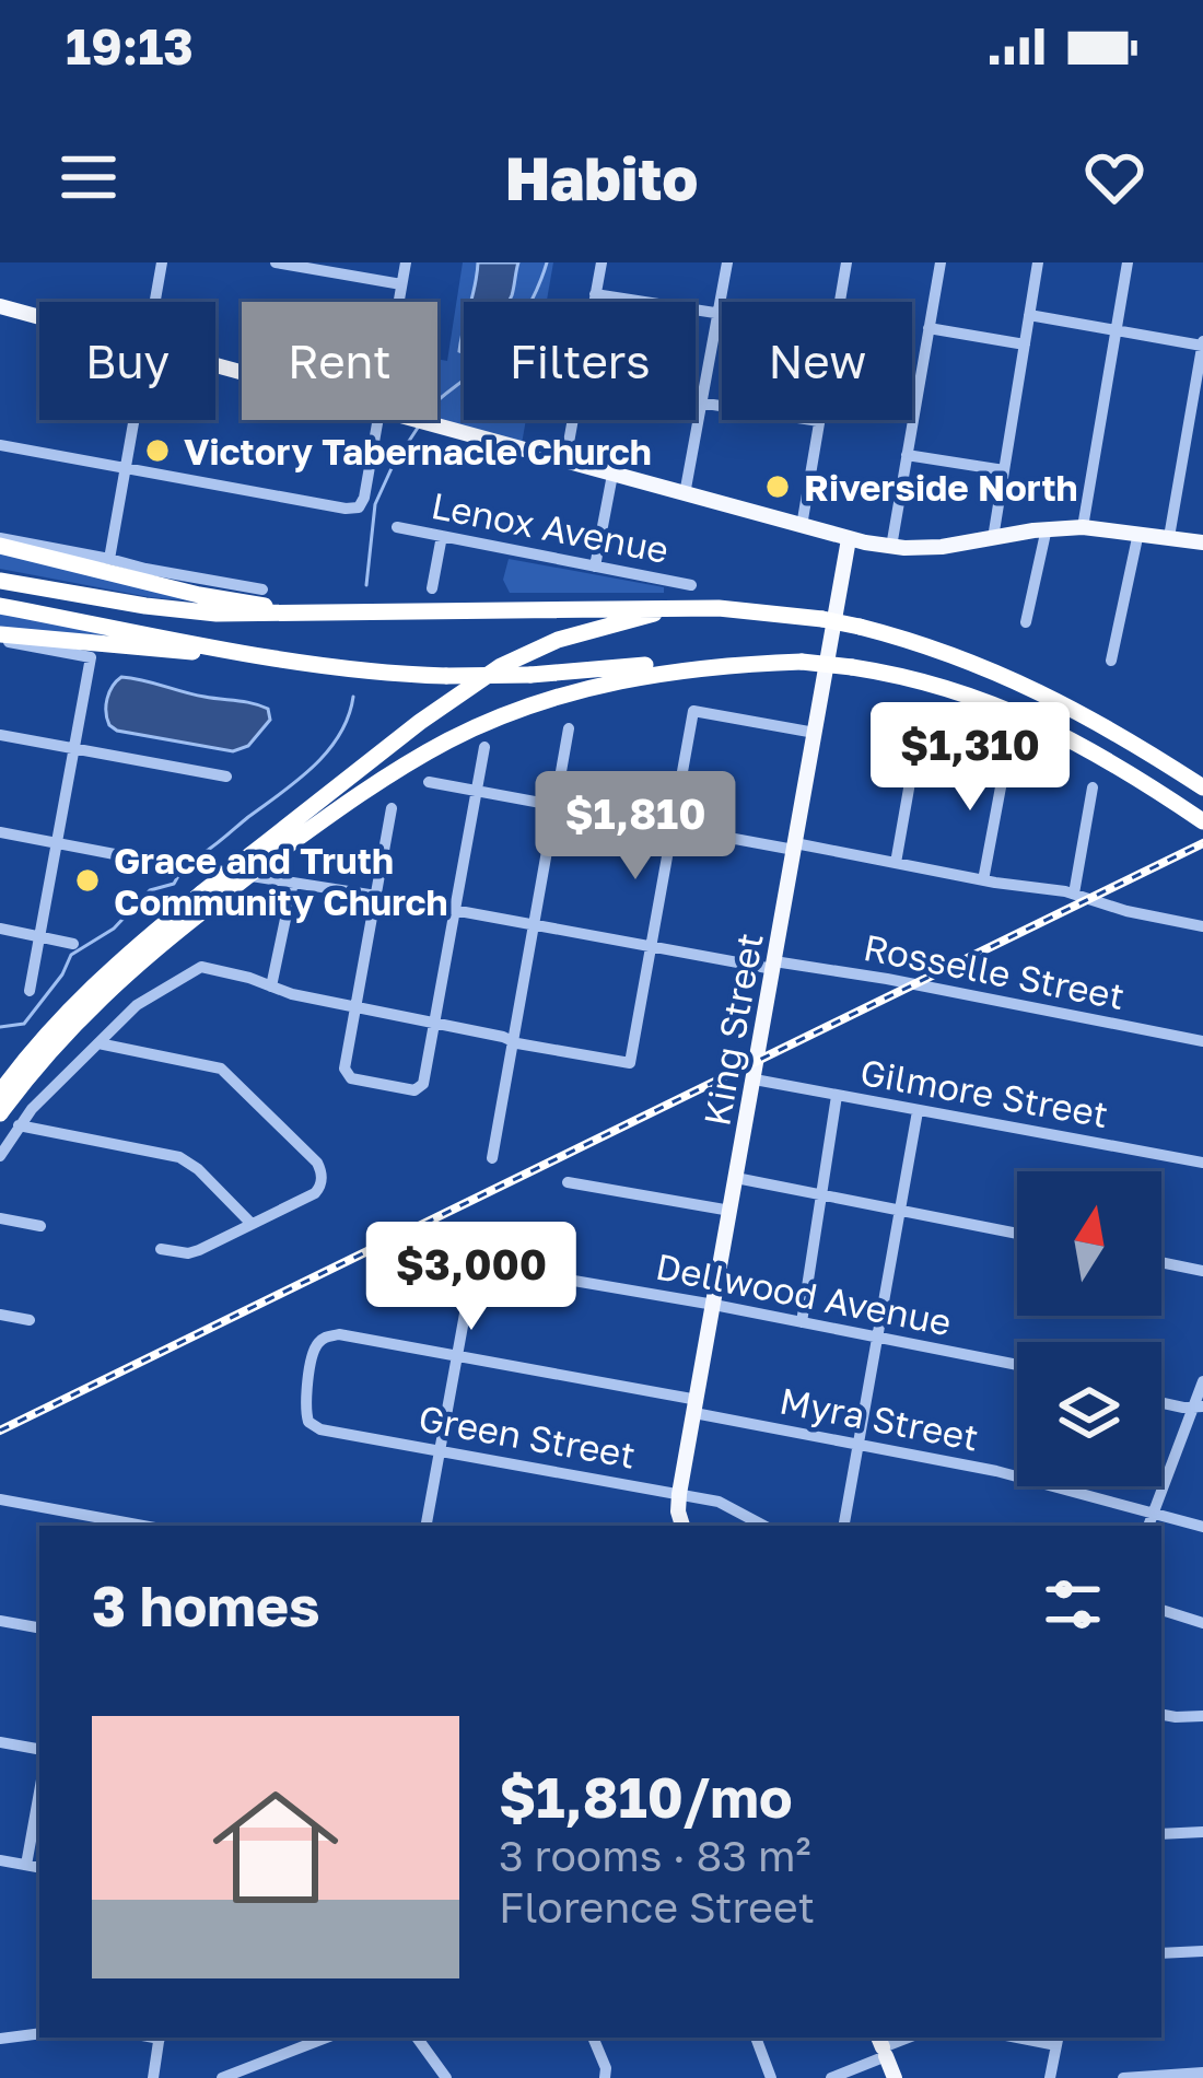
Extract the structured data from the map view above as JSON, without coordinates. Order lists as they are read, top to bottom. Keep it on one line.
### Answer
{"streets":{"main road":["King Street"],"street":["Lenox Avenue","Rosselle Street","Gilmore Street","Dellwood Avenue","Myra Street","Green Street"]},"crossings":[["Rosselle Street","King Street"],["King Street","Gilmore Street"],["King Street","Dellwood Avenue"],["King Street","Myra Street"],["King Street","Green Street"],["Dellwood Avenue","Myra Street"],["Myra Street","Green Street"]],"places":["Victory Tabernacle Church","Riverside North","Grace and Truth Community Church"],"north":"top","page":{"status":"19:13","header":"Habito","chip":["Buy","Rent","Filters","New"],"price":["$1,310","$1,810","$3,000"],"heading":"3 homes","list":[{"name":"$1,810/mo","note":"3 rooms · 83 m² · Florence Street"}]}}
